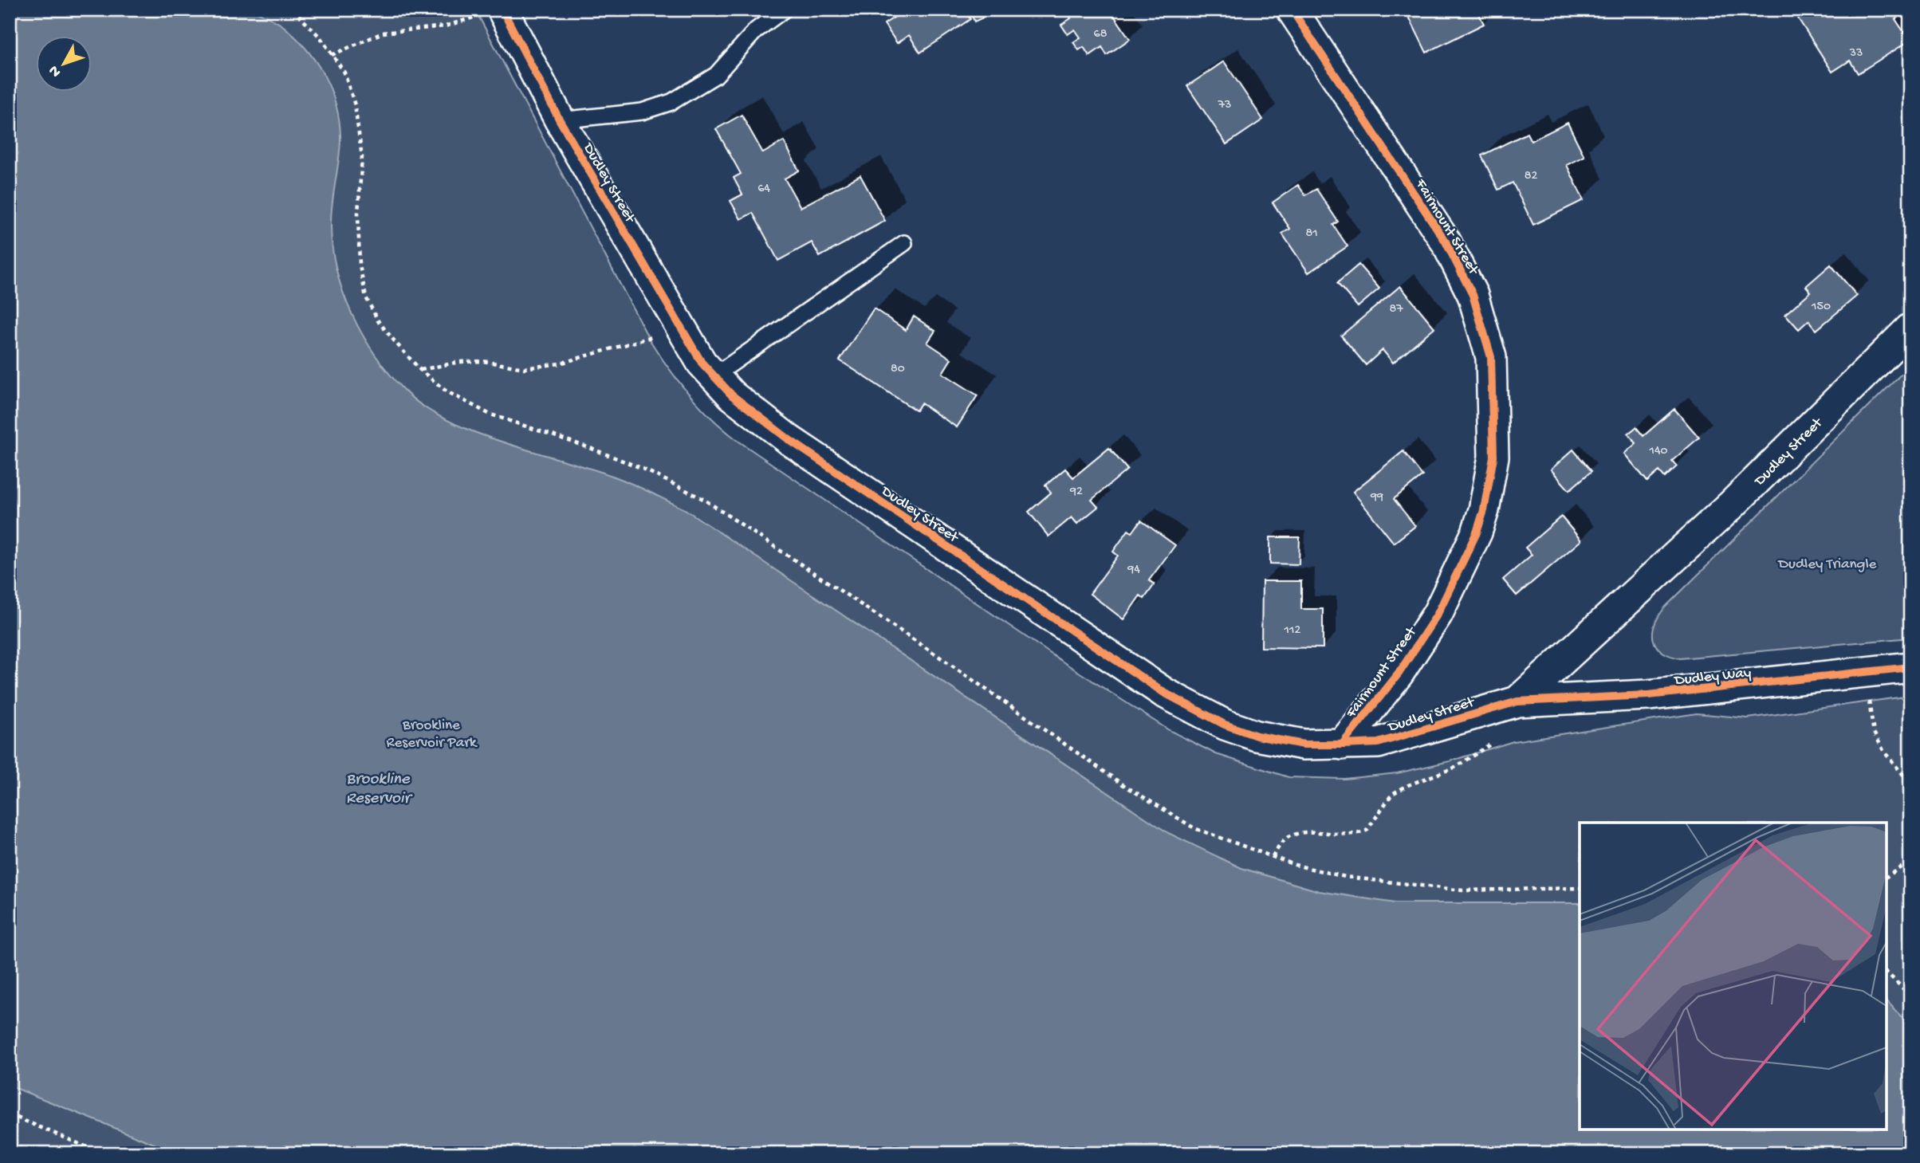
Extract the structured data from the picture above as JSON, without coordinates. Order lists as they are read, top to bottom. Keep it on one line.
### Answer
{"streets":{"street":["Dudley Street","Fairmount Street","Dudley Way"]},"crossings":[["Dudley Street","Fairmount Street"],["Dudley Street","Dudley Way"]],"water":["Brookline Reservoir"],"parks":["Dudley Triangle","Brookline Reservoir Park"],"house_numbers":["68","33","73","82","64","81","150","87","80","140","92","99","94","112"],"north":"bottom left"}
